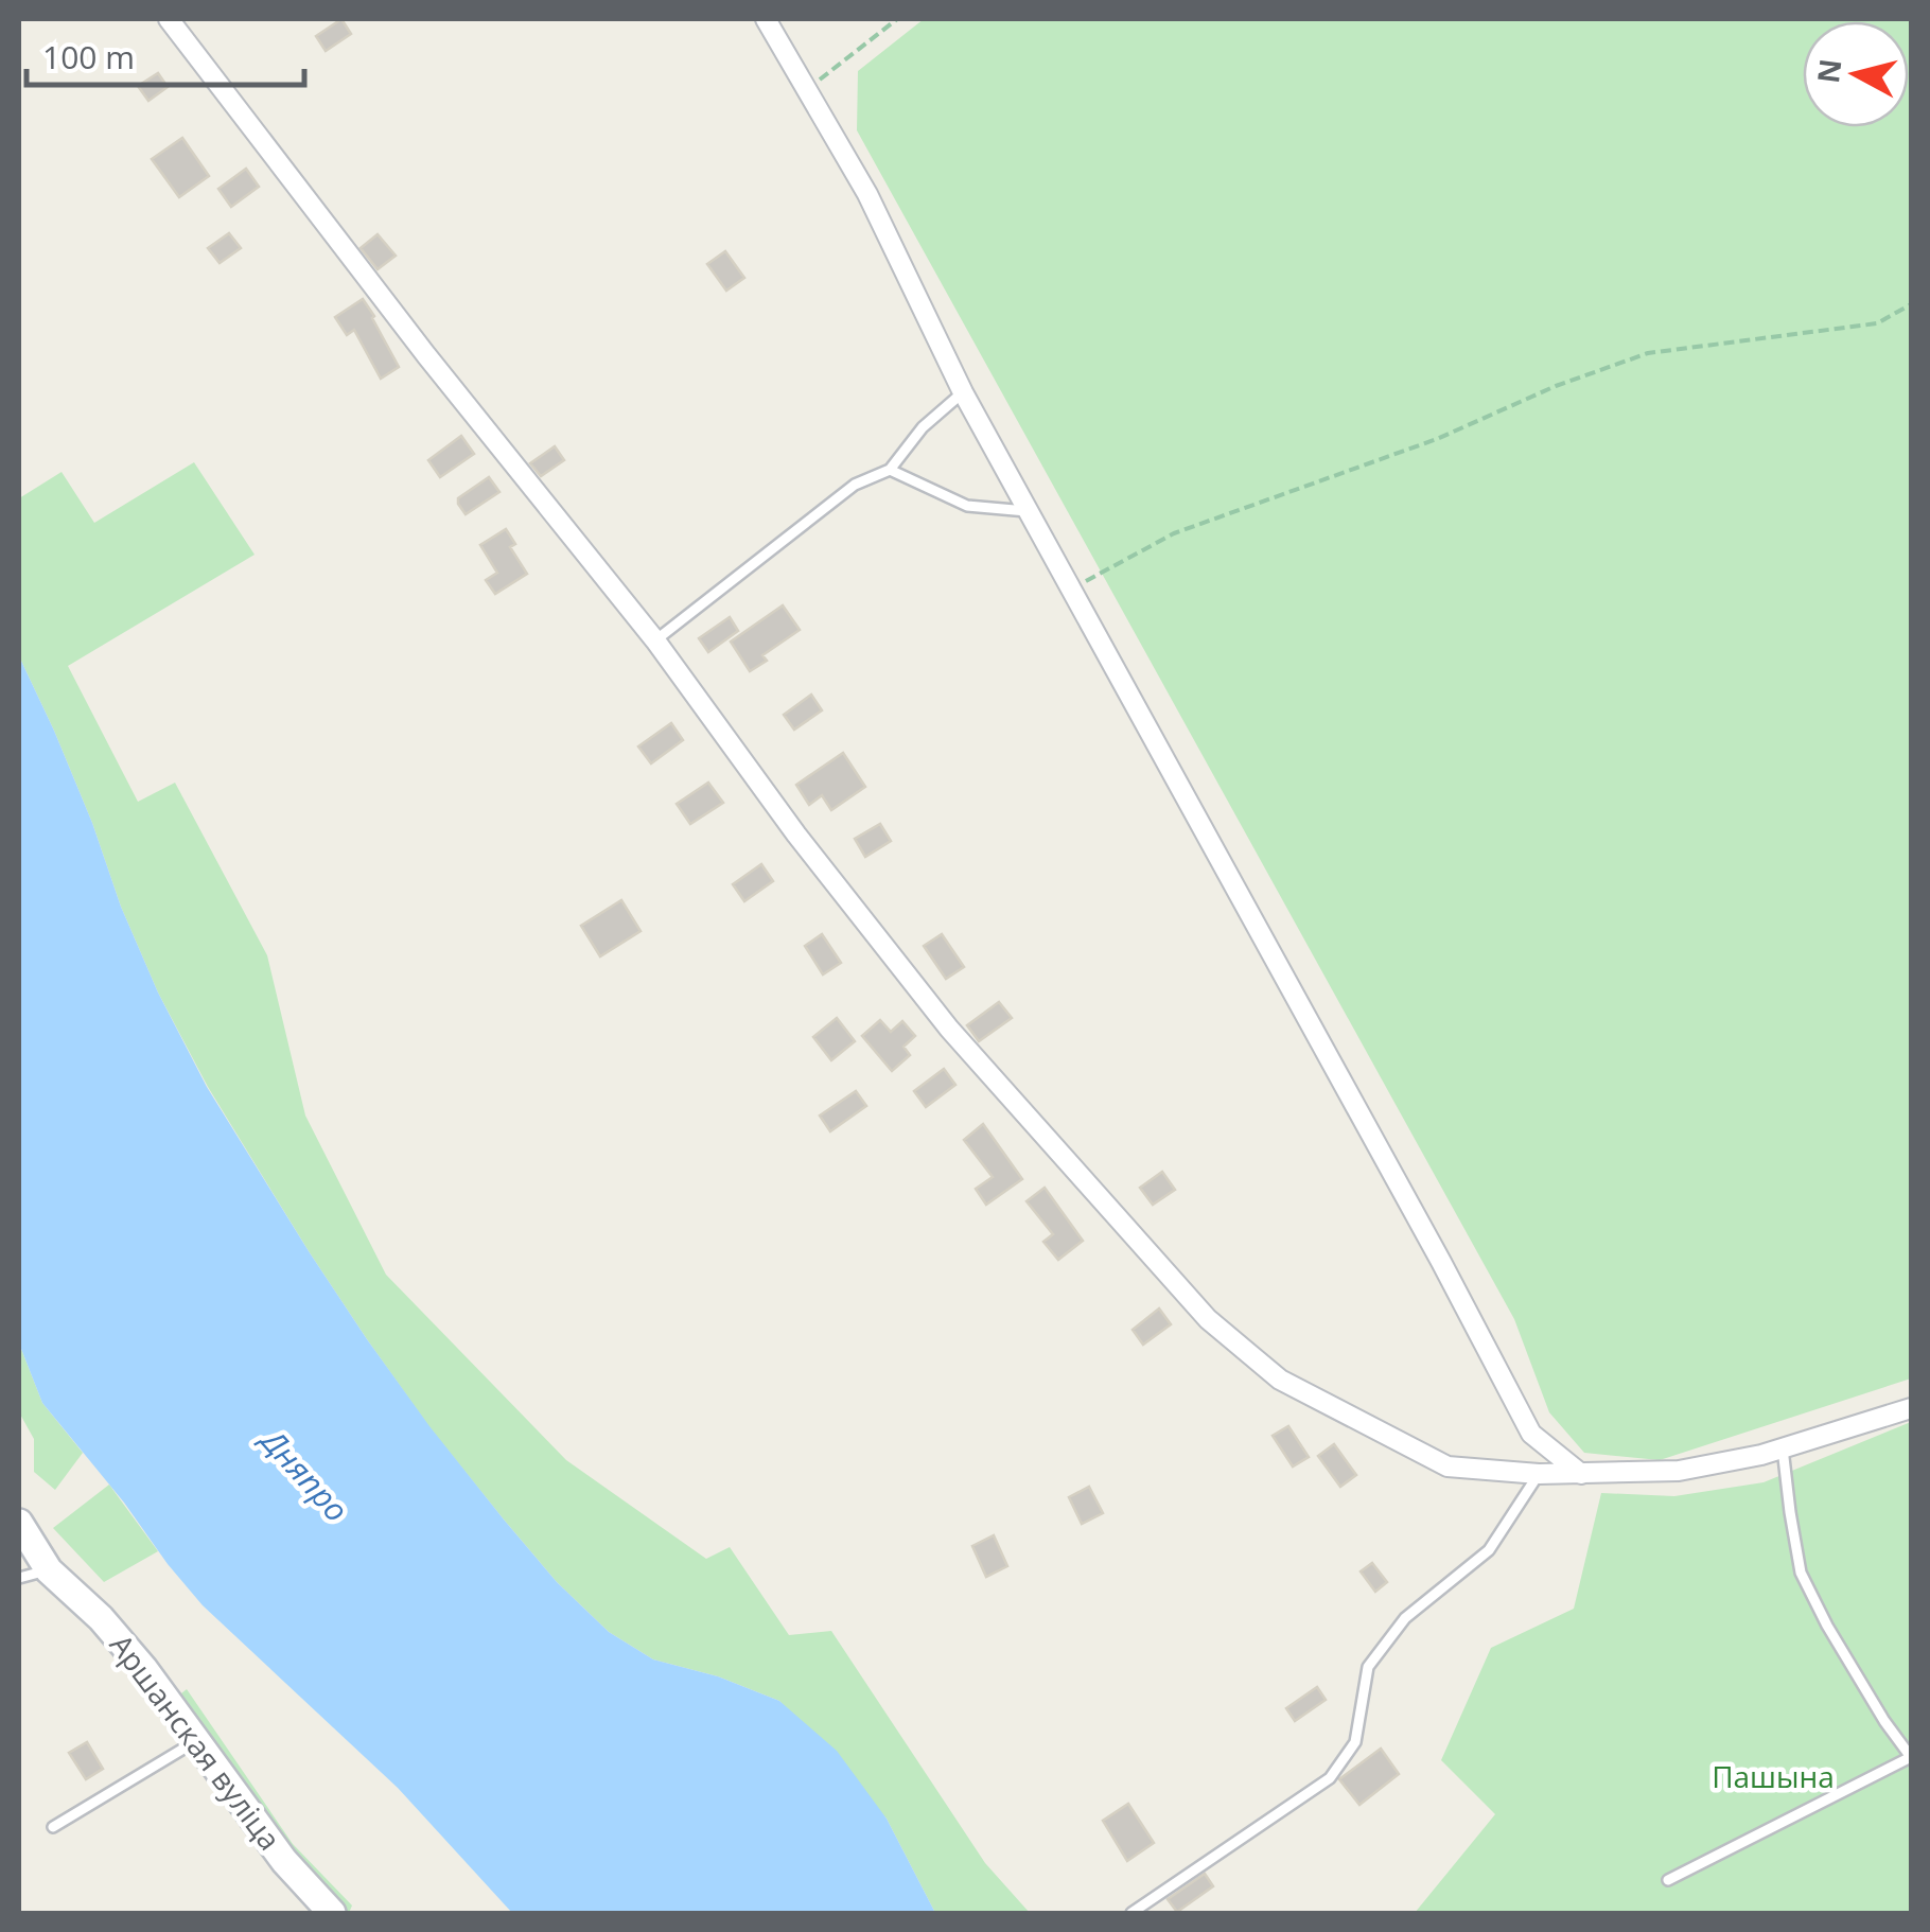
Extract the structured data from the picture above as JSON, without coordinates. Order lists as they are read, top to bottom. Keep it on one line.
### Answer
{"streets":{"street":["Аршанская вуліца"]},"water":["Дняпро"],"parks":["Пашына"],"scale_bar":"100 m","north":"left"}
